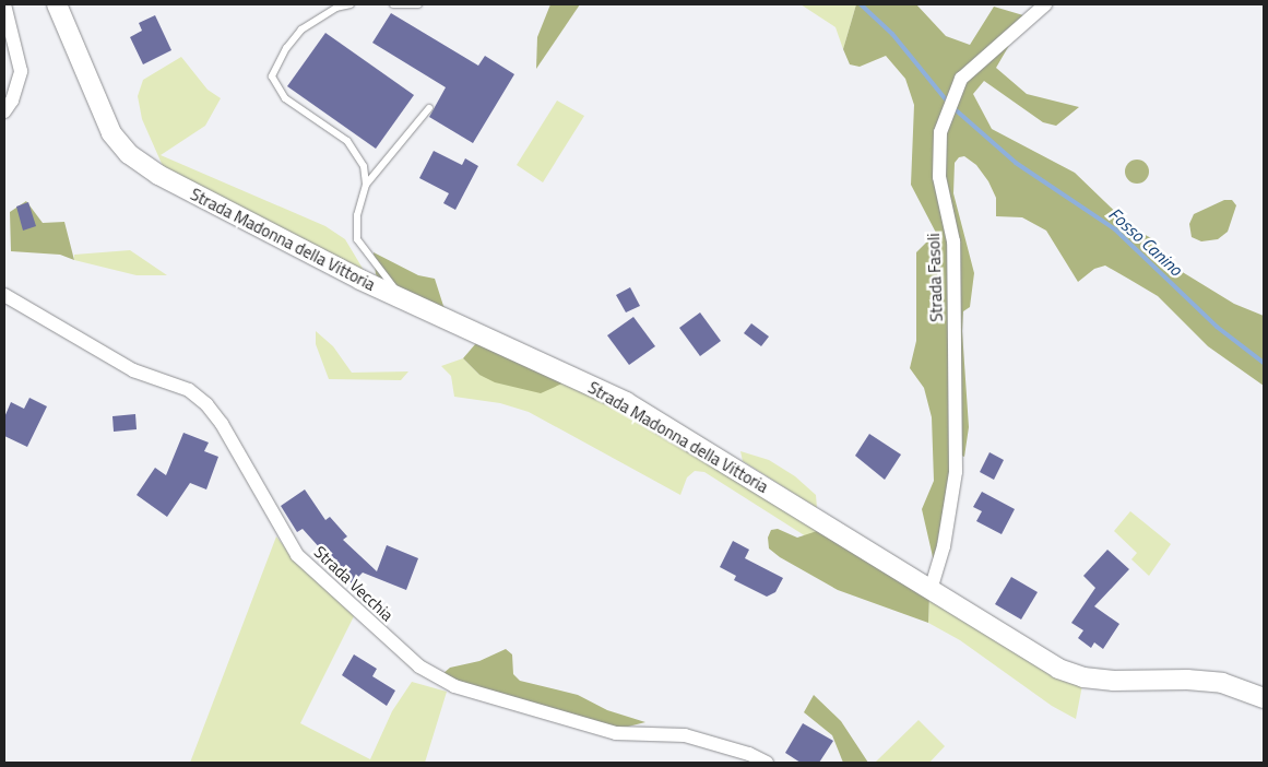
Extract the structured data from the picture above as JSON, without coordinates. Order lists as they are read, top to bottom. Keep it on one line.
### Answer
{"streets":{"street":["Strada Madonna della Vittoria","Strada Fasoli","Strada Vecchia"]},"crossings":[["Strada Madonna della Vittoria","Strada Fasoli"]],"water":["Fosso Canino"]}
